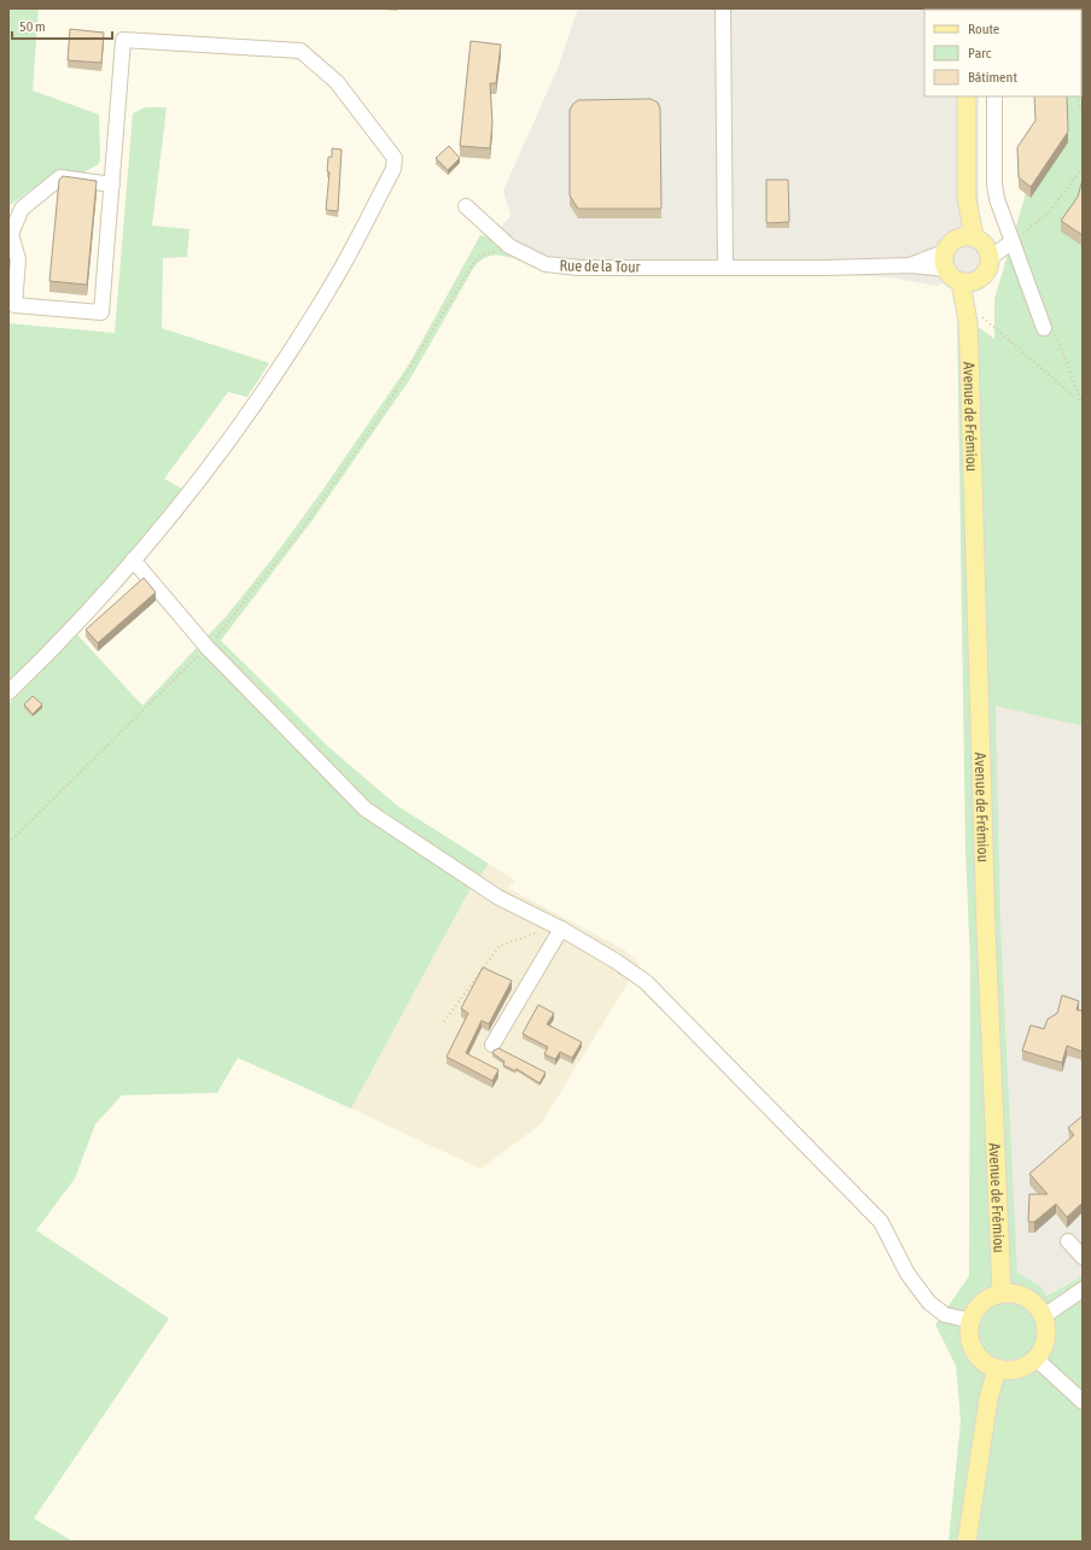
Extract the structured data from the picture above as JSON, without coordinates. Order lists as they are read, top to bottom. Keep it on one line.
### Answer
{"streets":{"main road":["Avenue de Frémiou"],"street":["Rue de la Tour"]},"crossings":[["Rue de la Tour","Avenue de Frémiou"]],"legend":["Route","Parc","Bâtiment"],"scale_bar":"50 m"}
